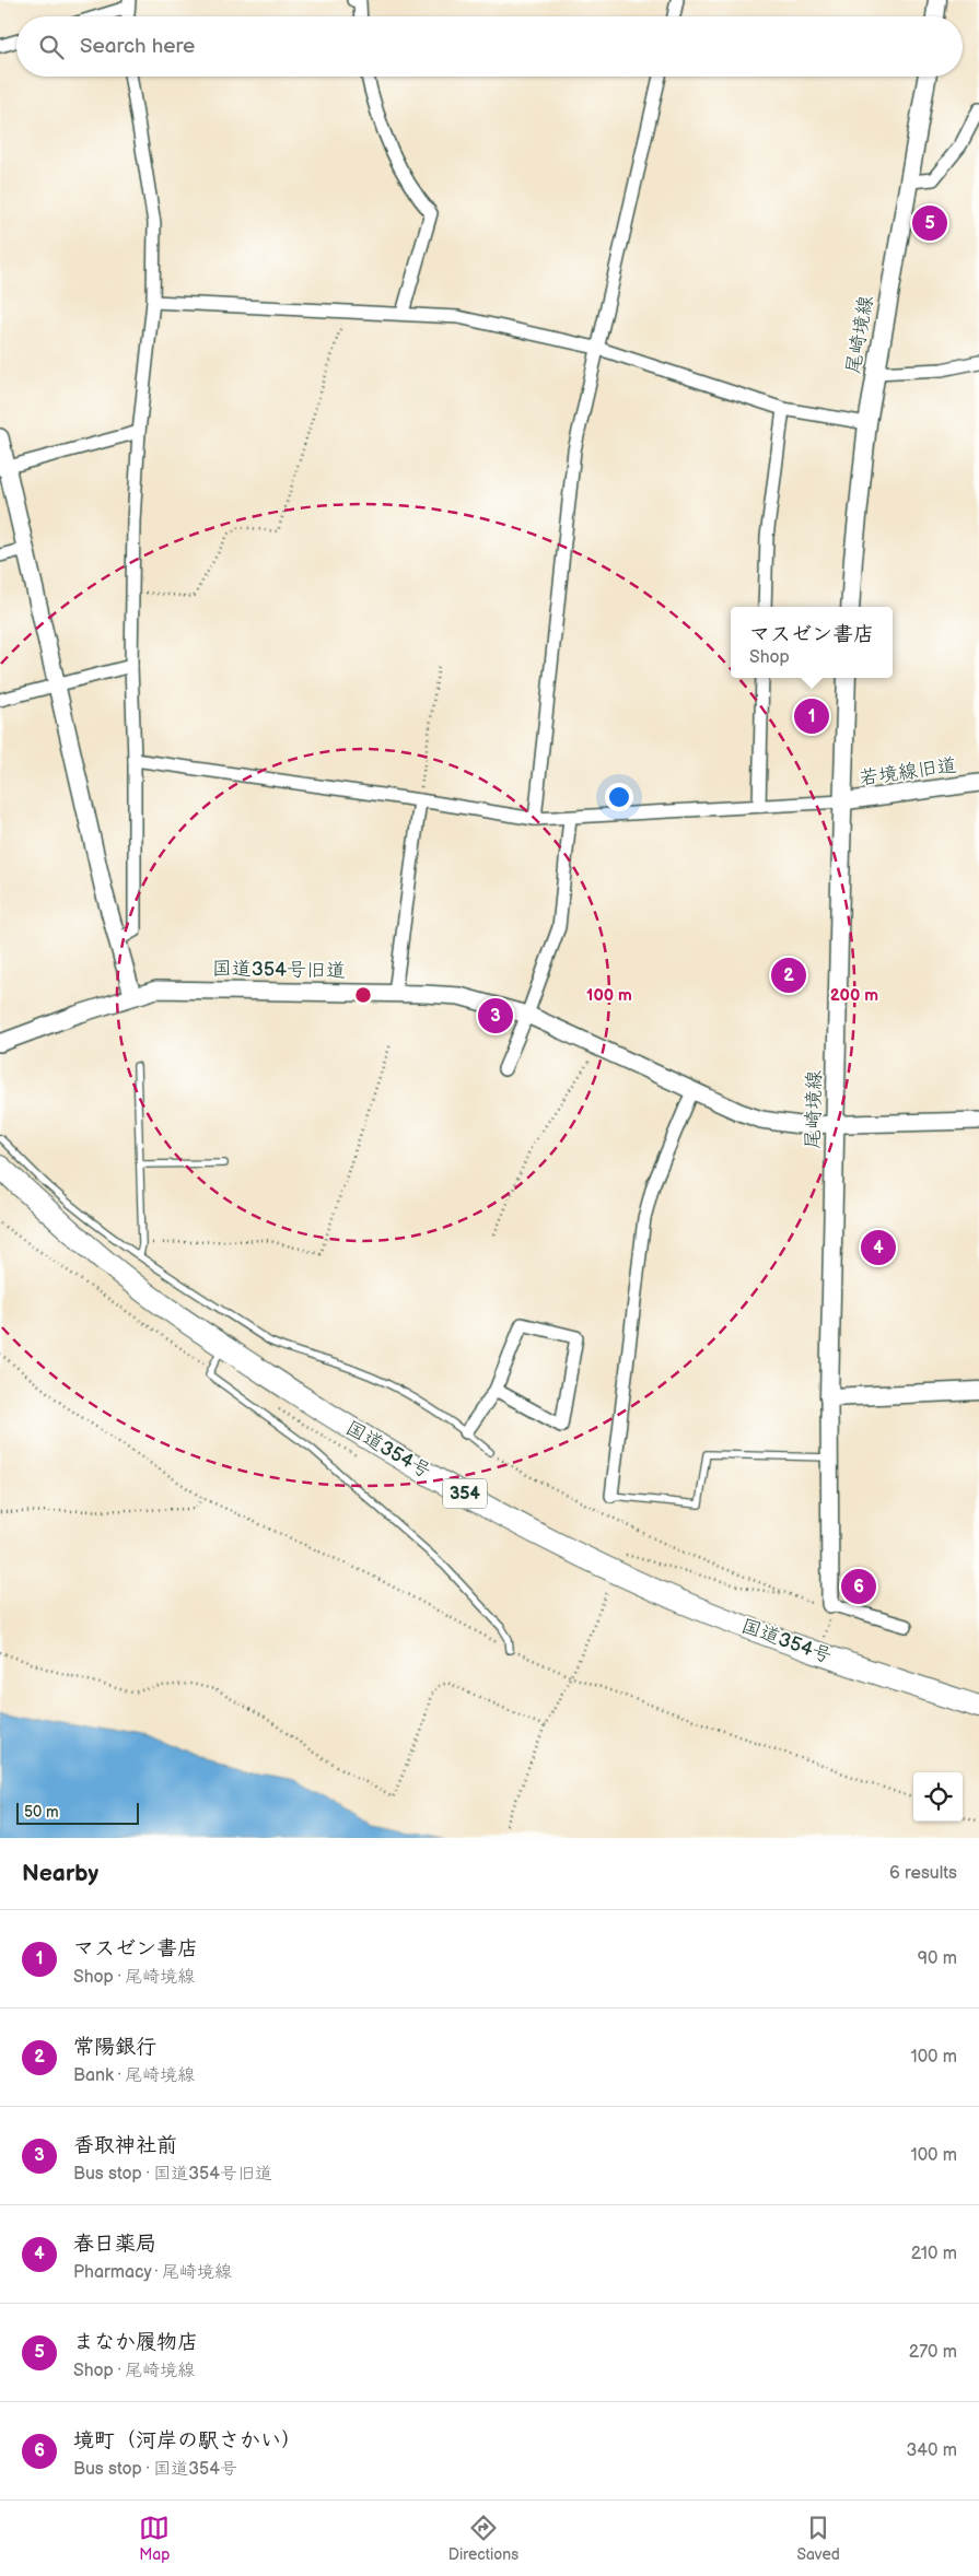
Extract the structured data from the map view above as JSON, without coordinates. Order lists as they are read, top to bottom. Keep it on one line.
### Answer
{"streets":{"highway":["国道354号","354"],"main road":["尾崎境線"],"street":["若境線旧道","国道354号旧道"]},"crossings":[["尾崎境線","若境線旧道"],["尾崎境線","国道354号旧道"]],"scale_bar":"50 m","page":{"search":"Search here","pins":["5","1","2","3","4","6"],"popup":["マスゼン書店","Shop"],"scale":"50 m","heading":["Nearby","6 results"],"list":[{"mark":"1","name":"マスゼン書店","note":"Shop · 尾崎境線","value":"90 m"},{"mark":"2","name":"常陽銀行","note":"Bank · 尾崎境線","value":"100 m"},{"mark":"3","name":"香取神社前","note":"Bus stop · 国道354号旧道","value":"100 m"},{"mark":"4","name":"春日薬局","note":"Pharmacy · 尾崎境線","value":"210 m"},{"mark":"5","name":"まなか履物店","note":"Shop · 尾崎境線","value":"270 m"},{"mark":"6","name":"境町（河岸の駅さかい）","note":"Bus stop · 国道354号","value":"340 m"}],"nav":["Map","Directions","Saved"]},"rings":["100 m","200 m"]}
